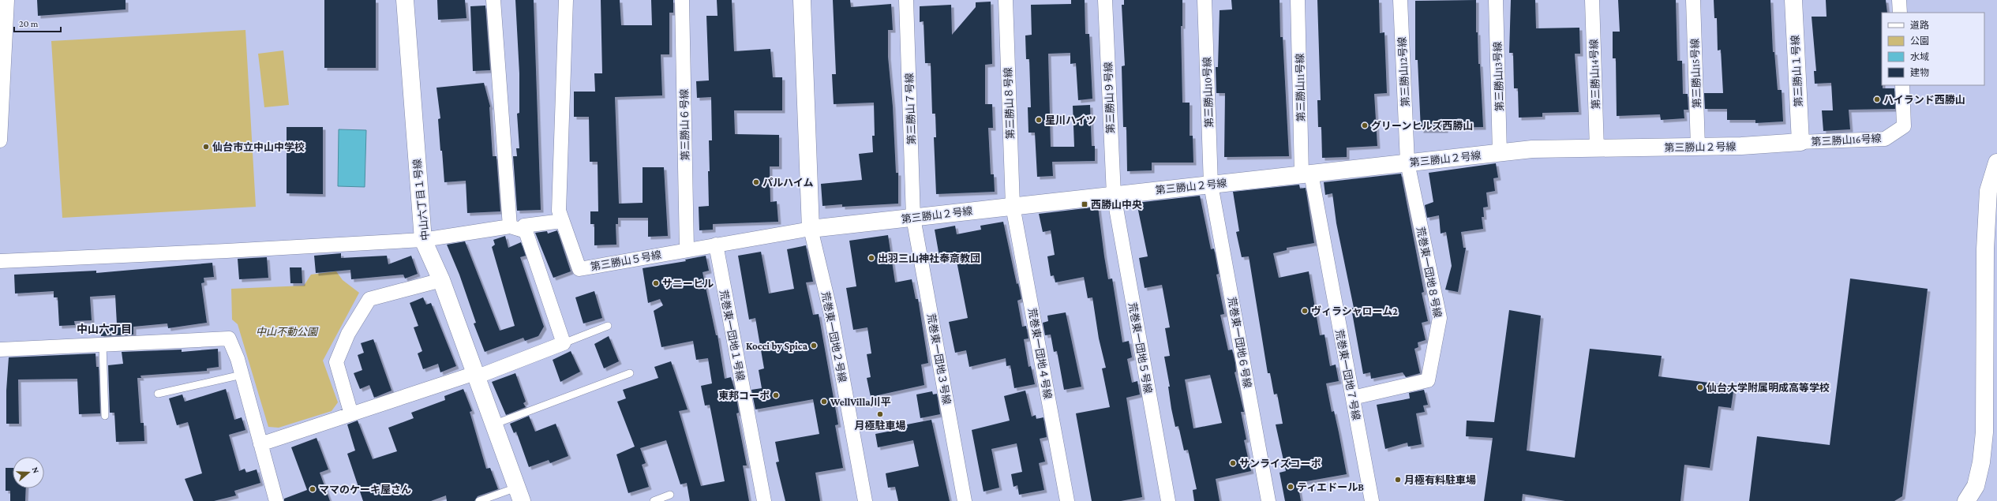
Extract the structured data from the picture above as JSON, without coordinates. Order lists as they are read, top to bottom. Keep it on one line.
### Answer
{"streets":{"street":["第三勝山１号線","第三勝山12号線","第三勝山15号線","第三勝山14号線","第三勝山13号線","第三勝山11号線","第三勝山10号線","第三勝山９号線","第三勝山８号線","第三勝山７号線","第三勝山６号線","第三勝山16号線","第三勝山２号線","中山六丁目１号線","第三勝山５号線","荒巻東一団地８号線","荒巻東一団地１号線","荒巻東一団地２号線","荒巻東一団地６号線","荒巻東一団地５号線","荒巻東一団地４号線","荒巻東一団地３号線","荒巻東一団地７号線"]},"crossings":[["第三勝山１号線","第三勝山16号線"],["第三勝山１号線","第三勝山２号線"],["第三勝山12号線","第三勝山２号線"],["第三勝山12号線","荒巻東一団地８号線"],["第三勝山15号線","第三勝山２号線"],["第三勝山14号線","第三勝山２号線"],["第三勝山13号線","第三勝山２号線"],["第三勝山11号線","第三勝山２号線"],["第三勝山11号線","荒巻東一団地７号線"],["第三勝山10号線","第三勝山２号線"],["第三勝山10号線","荒巻東一団地６号線"],["第三勝山９号線","第三勝山２号線"],["第三勝山９号線","荒巻東一団地５号線"],["第三勝山８号線","第三勝山２号線"],["第三勝山８号線","荒巻東一団地４号線"],["第三勝山７号線","第三勝山２号線"],["第三勝山７号線","荒巻東一団地３号線"],["第三勝山６号線","第三勝山５号線"],["第三勝山16号線","第三勝山２号線"],["第三勝山２号線","第三勝山５号線"],["第三勝山２号線","荒巻東一団地８号線"],["第三勝山２号線","荒巻東一団地２号線"],["第三勝山２号線","荒巻東一団地６号線"],["第三勝山２号線","荒巻東一団地５号線"],["第三勝山２号線","荒巻東一団地４号線"],["第三勝山２号線","荒巻東一団地３号線"],["第三勝山２号線","荒巻東一団地７号線"],["第三勝山５号線","荒巻東一団地１号線"],["第三勝山５号線","荒巻東一団地２号線"],["荒巻東一団地８号線","荒巻東一団地７号線"]],"districts":["中山六丁目"],"parks":["中山不動公園"],"places":{"other":["ハイランド西勝山","星川ハイツ","グリーンヒルズ西勝山","仙台市立中山中学校","パルハイム","出羽三山神社奉斎教団","サニーヒル","ヴィラシャローム2","Kocci by Spica","仙台大学附属明成高等学校","東邦コーポ","WellVilla川平","月極駐車場","サンライズコーポ","月極有料駐車場","ティエドールB","ママのケーキ屋さん"],"transit":["西勝山中央"]},"legend":["道路","公園","水域","建物"],"scale_bar":"20 m","north":"right"}
